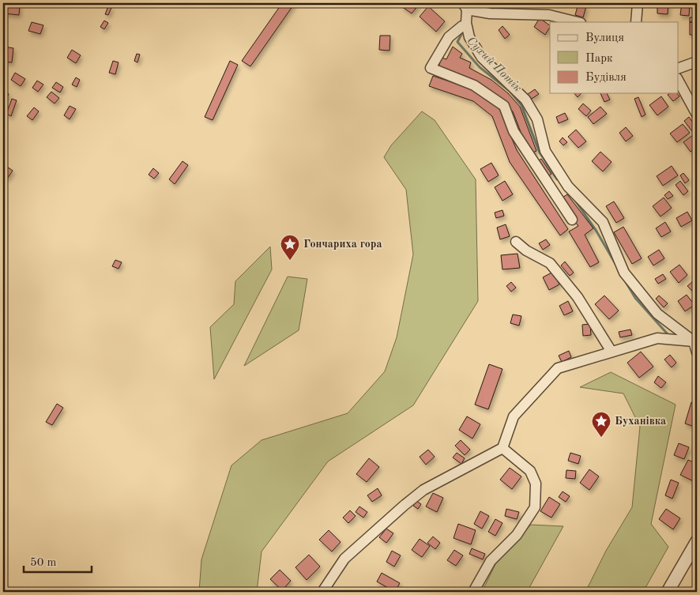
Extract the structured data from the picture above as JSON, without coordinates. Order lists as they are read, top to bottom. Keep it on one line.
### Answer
{"water":["Сухий Потік"],"places":{"place":["Гончариха гора","Буханівка"]},"legend":["Вулиця","Парк","Будівля"],"scale_bar":"50 m"}
